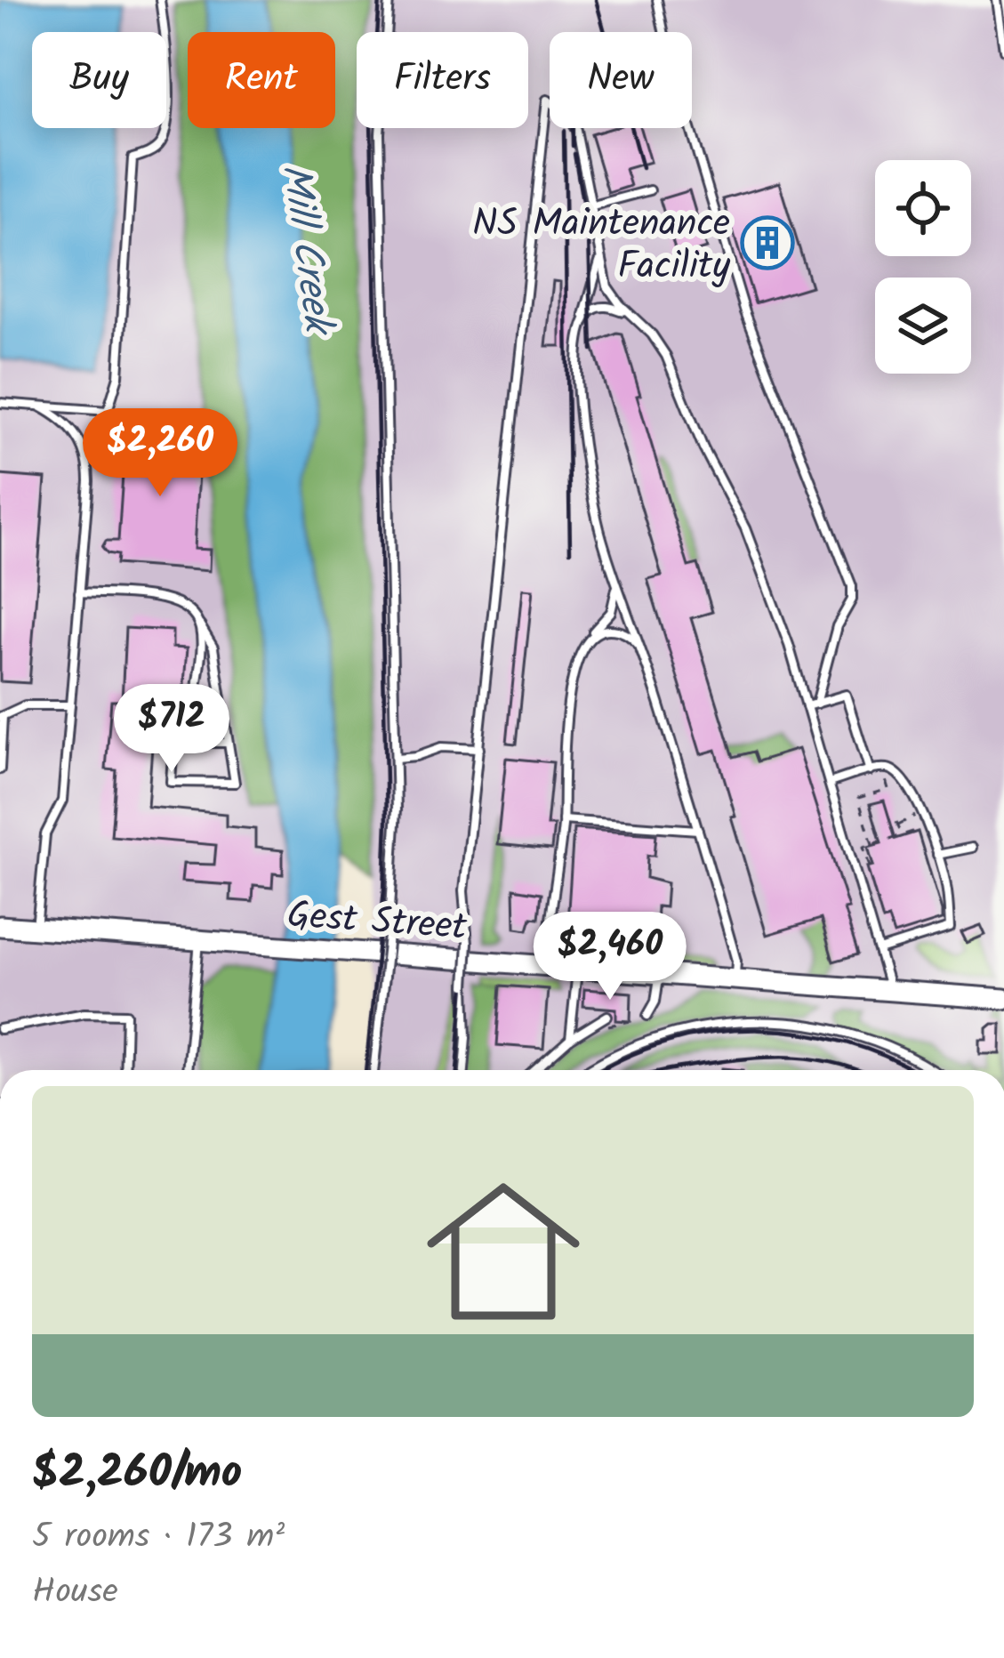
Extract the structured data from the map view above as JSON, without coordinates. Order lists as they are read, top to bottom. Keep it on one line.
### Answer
{"streets":{"street":["Gest Street"]},"water":["Mill Creek"],"places":{"building":["NS Maintenance Facility"]},"page":{"chip":["Buy","Rent","Filters","New"],"price":["$2,260","$712","$2,460"],"list":[{"name":"$2,260/mo","note":"5 rooms · 173 m² · House"}]}}
